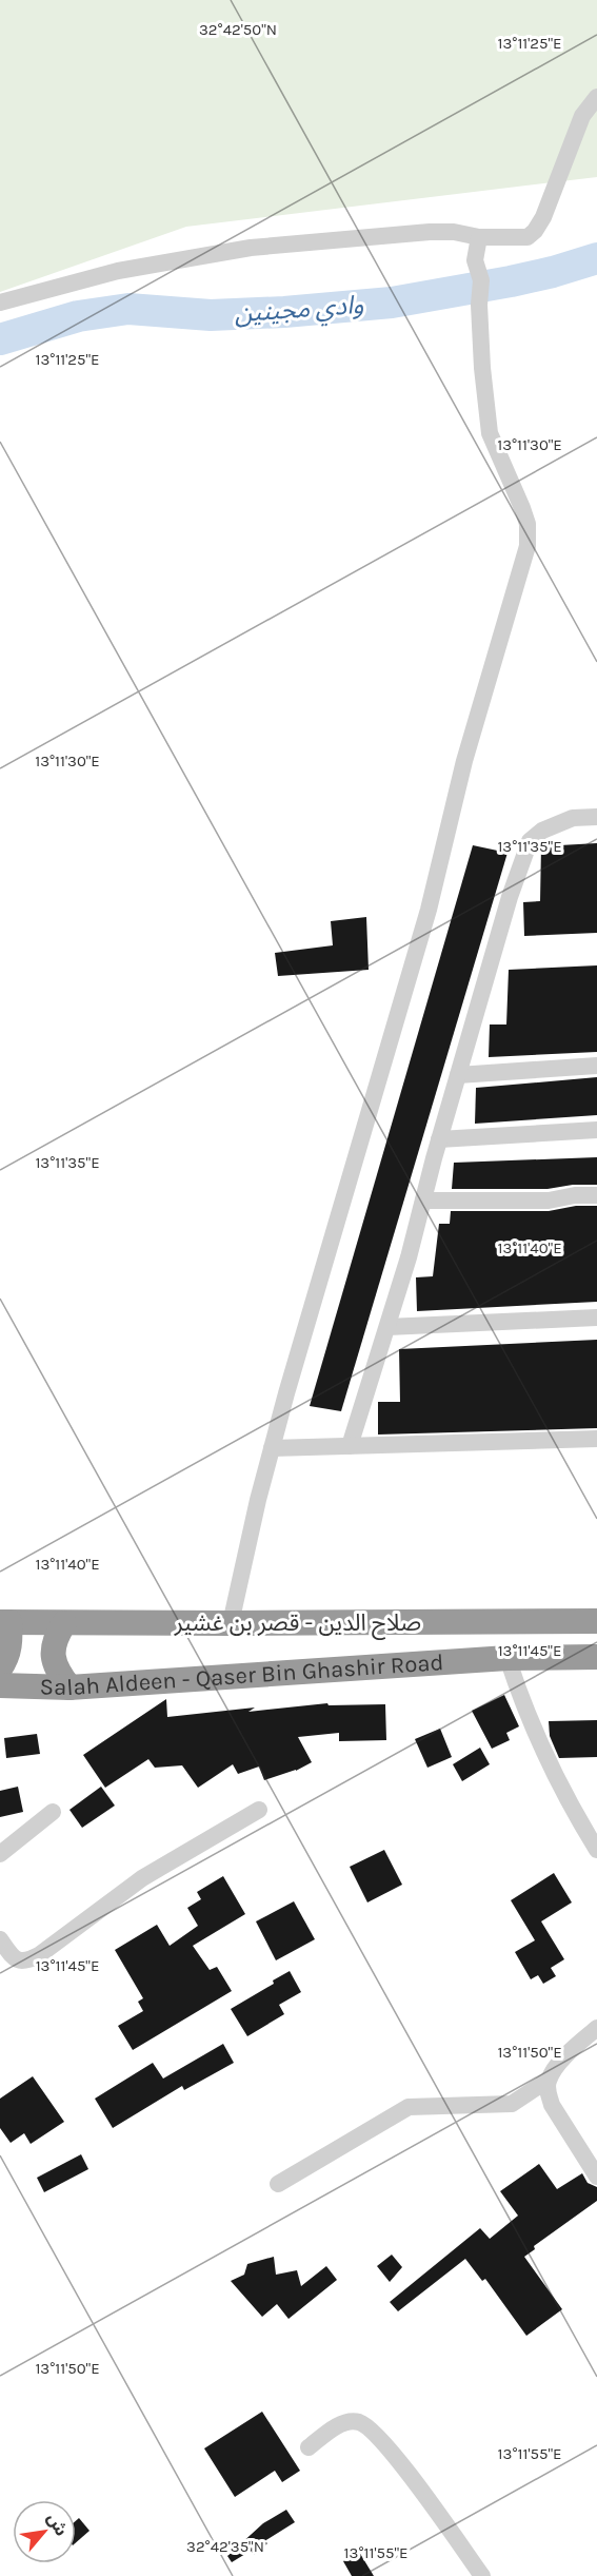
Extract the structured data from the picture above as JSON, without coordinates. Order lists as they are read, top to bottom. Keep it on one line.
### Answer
{"streets":{"highway":["صلاح الدين - قصر بن غشير","Salah Aldeen - Qaser Bin Ghashir Road"]},"water":["وادي مجينين"],"north":"top right","coordinates":["32°42'50\"N","13°11'25\"E","13°11'30\"E","13°11'35\"E","13°11'40\"E","13°11'45\"E","13°11'50\"E","13°11'55\"E","32°42'35\"N"]}
